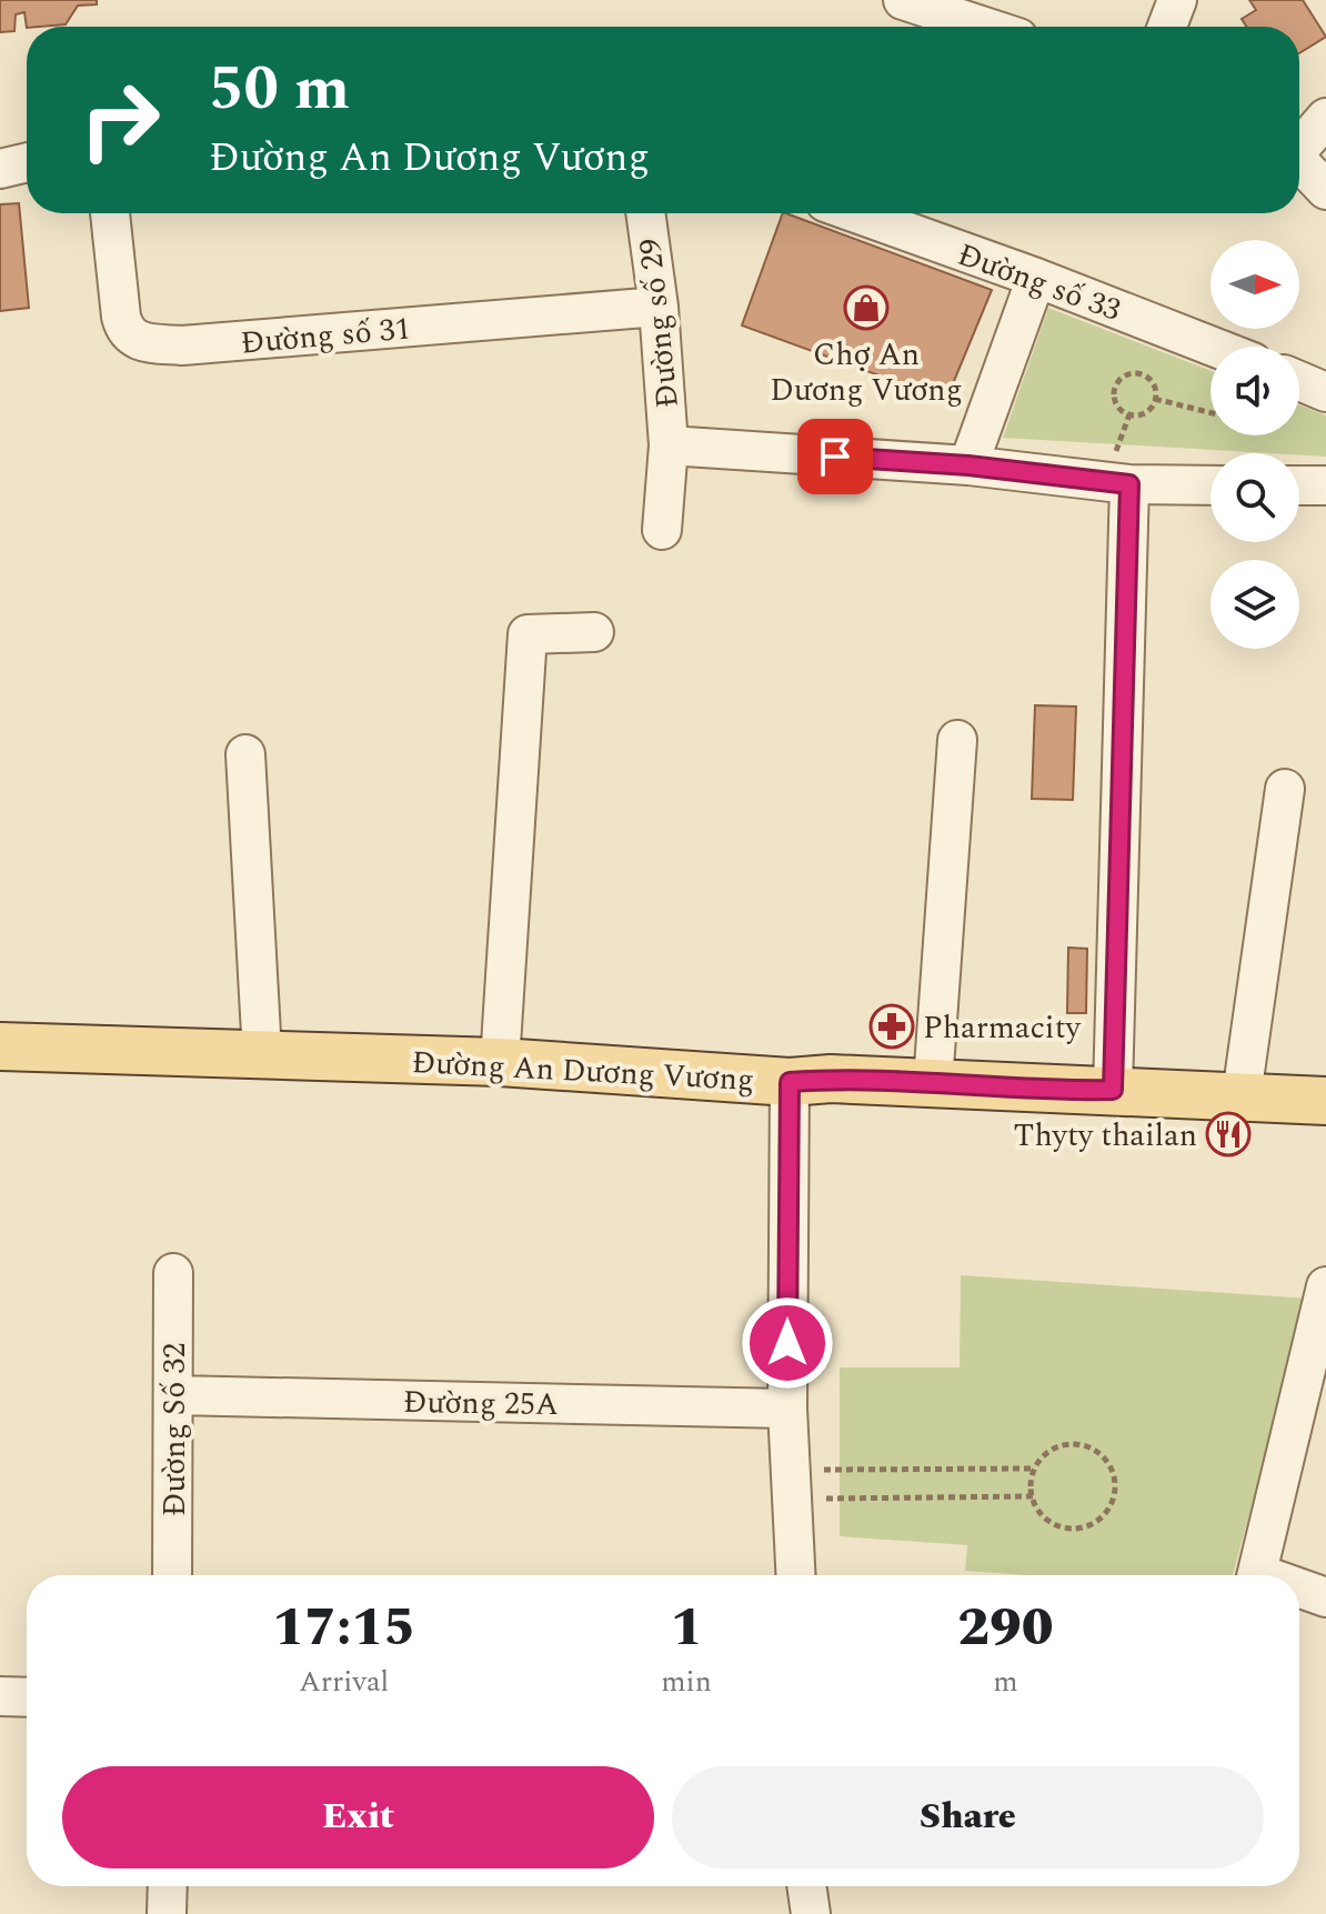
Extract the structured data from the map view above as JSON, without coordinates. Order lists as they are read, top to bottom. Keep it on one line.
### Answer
{"streets":{"main road":["Đường An Dương Vương"],"street":["Đường số 33","Đường số 29","Đường số 31","Đường 25A","Đường Số 32"]},"crossings":[["Đường số 29","Đường số 31"],["Đường 25A","Đường Số 32"]],"places":{"shop":["Chợ An Dương Vương"],"pharmacy":["Pharmacity"],"restaurant":["Thyty thailan"]},"north":"right","page":{"turn":["50 m","Đường An Dương Vương"],"eta":["17:15","Arrival","1","min","290","m"],"buttons":["Exit","Share"]}}
